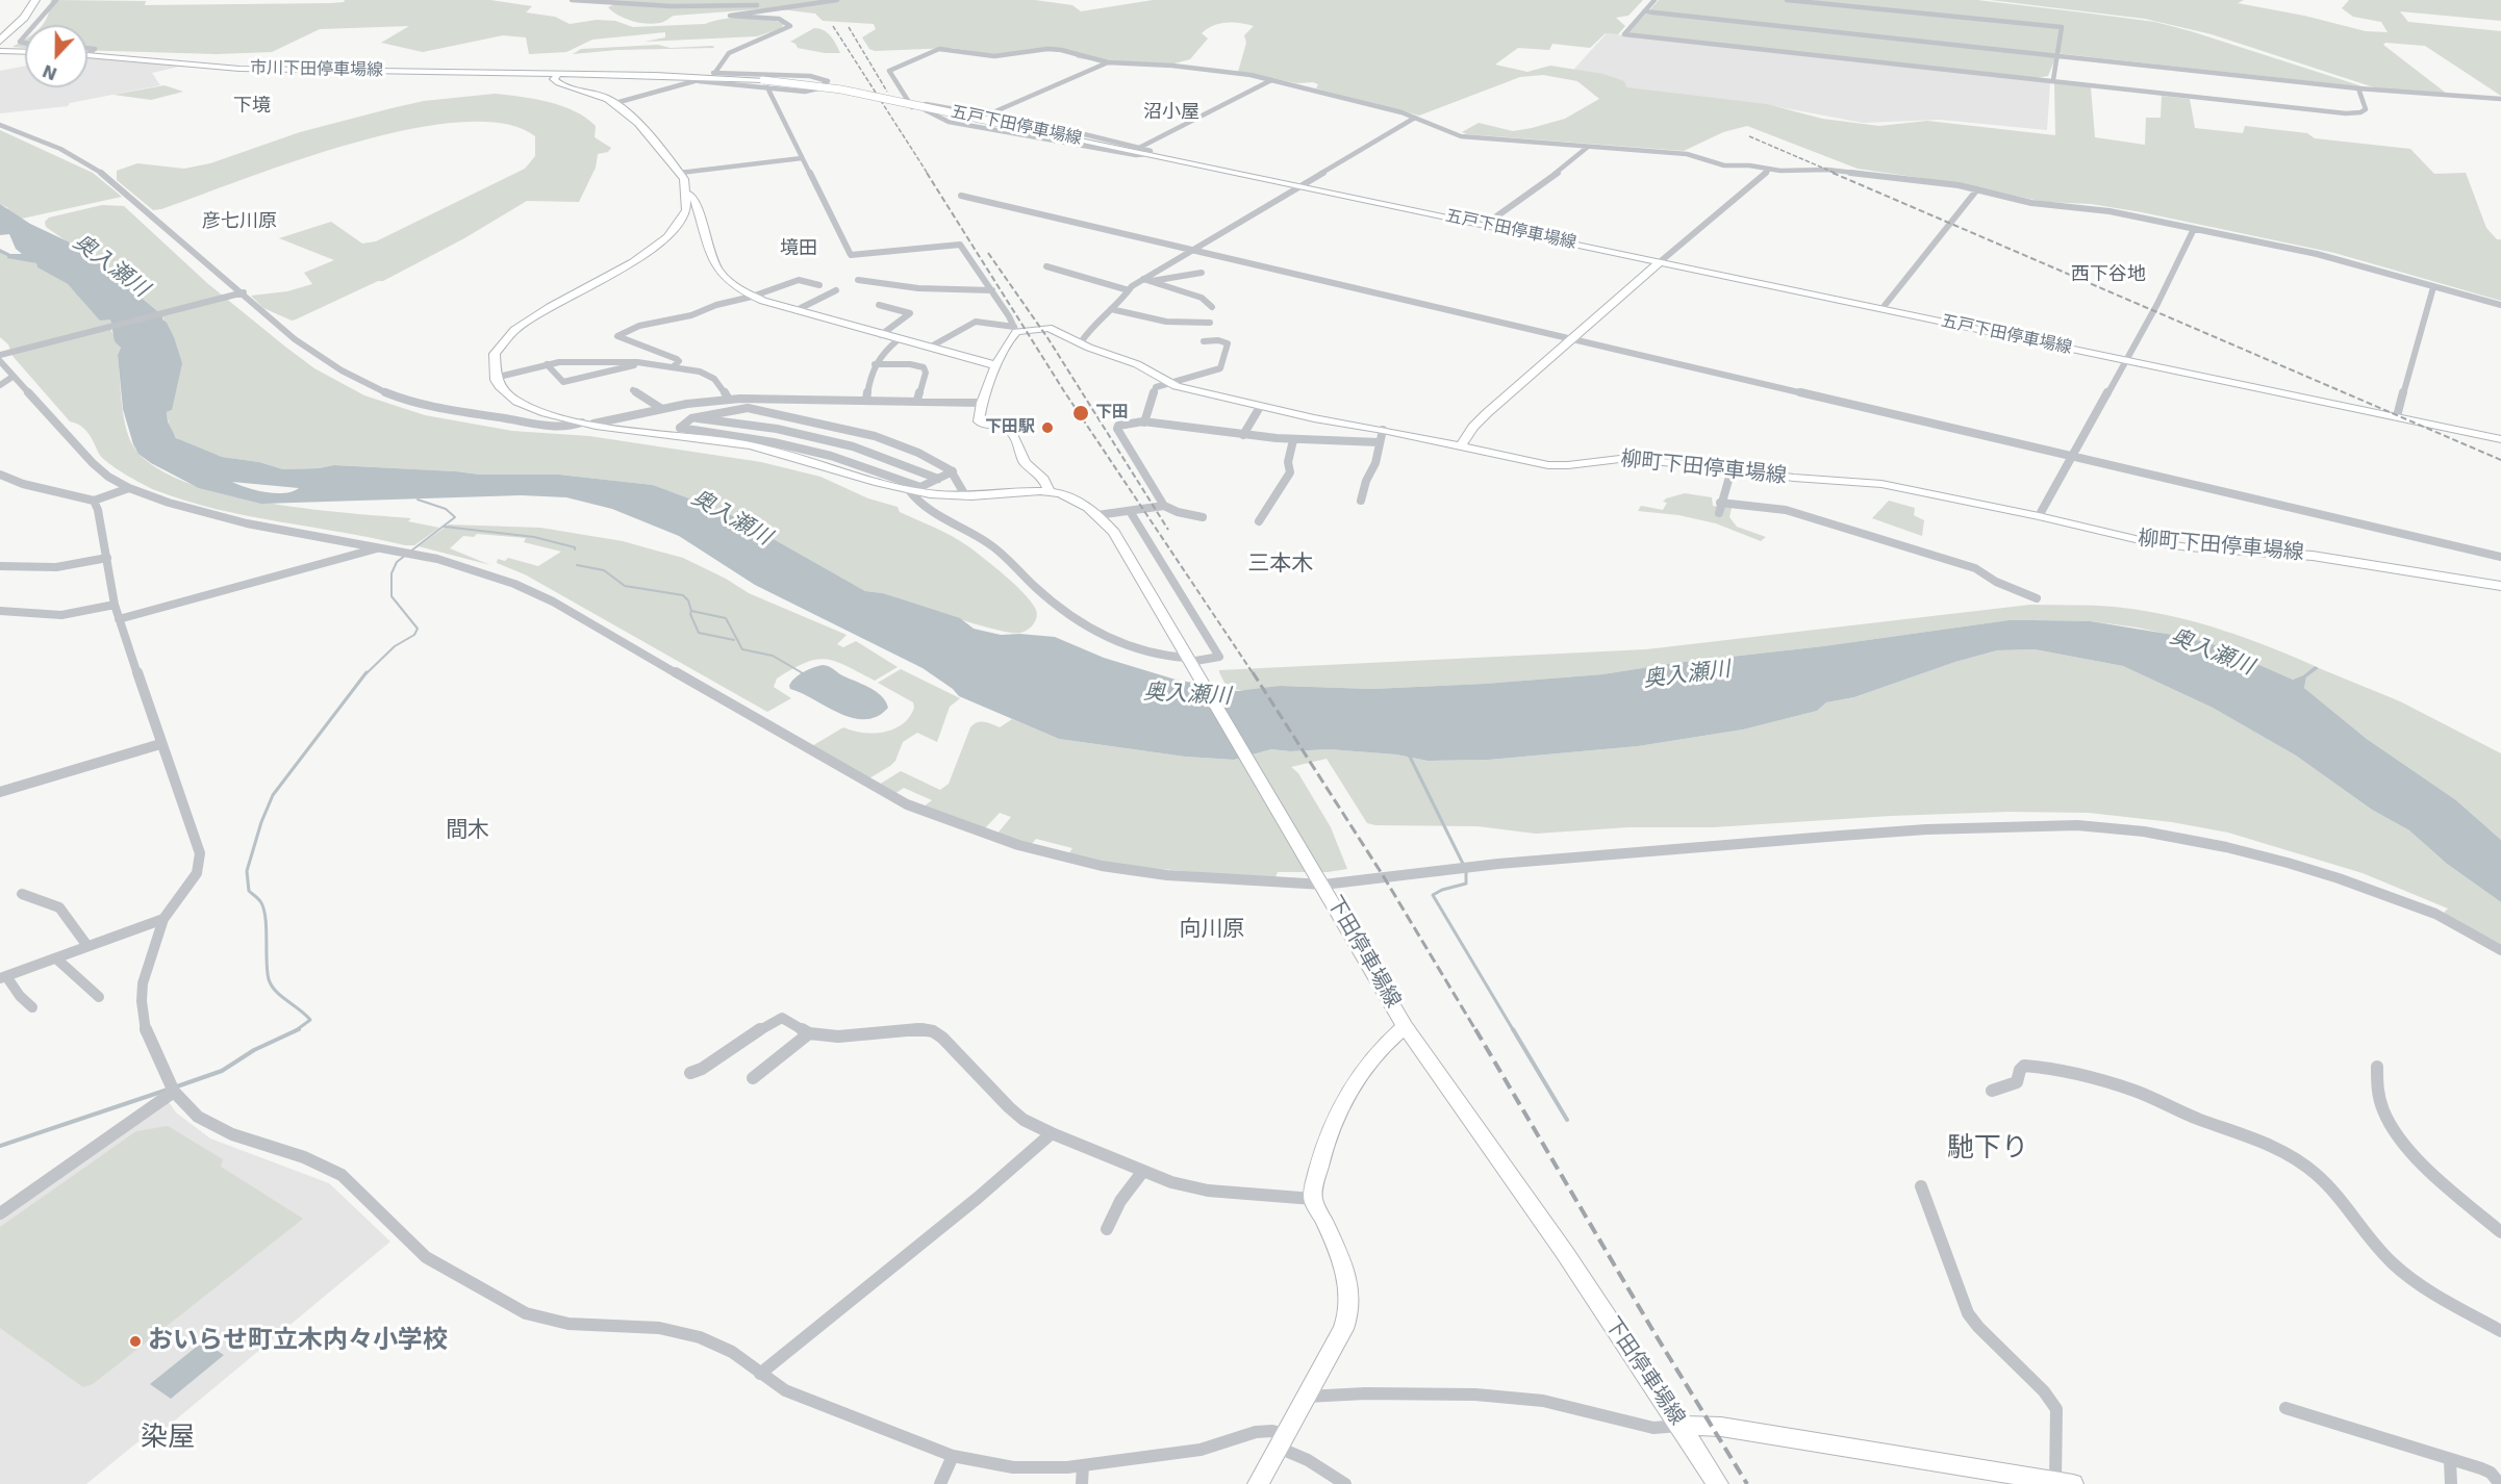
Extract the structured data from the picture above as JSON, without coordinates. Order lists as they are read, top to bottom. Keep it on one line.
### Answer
{"streets":{"main road":["市川下田停車場線","五戸下田停車場線","柳町下田停車場線","下田停車場線"]},"crossings":[["市川下田停車場線","五戸下田停車場線"]],"districts":["下境","沼小屋","彦七川原","境田","西下谷地","三本木","間木","向川原","馳下り","染屋"],"water":["奥入瀬川"],"places":["下田","下田駅","おいらせ町立木内々小学校"],"north":"bottom"}
